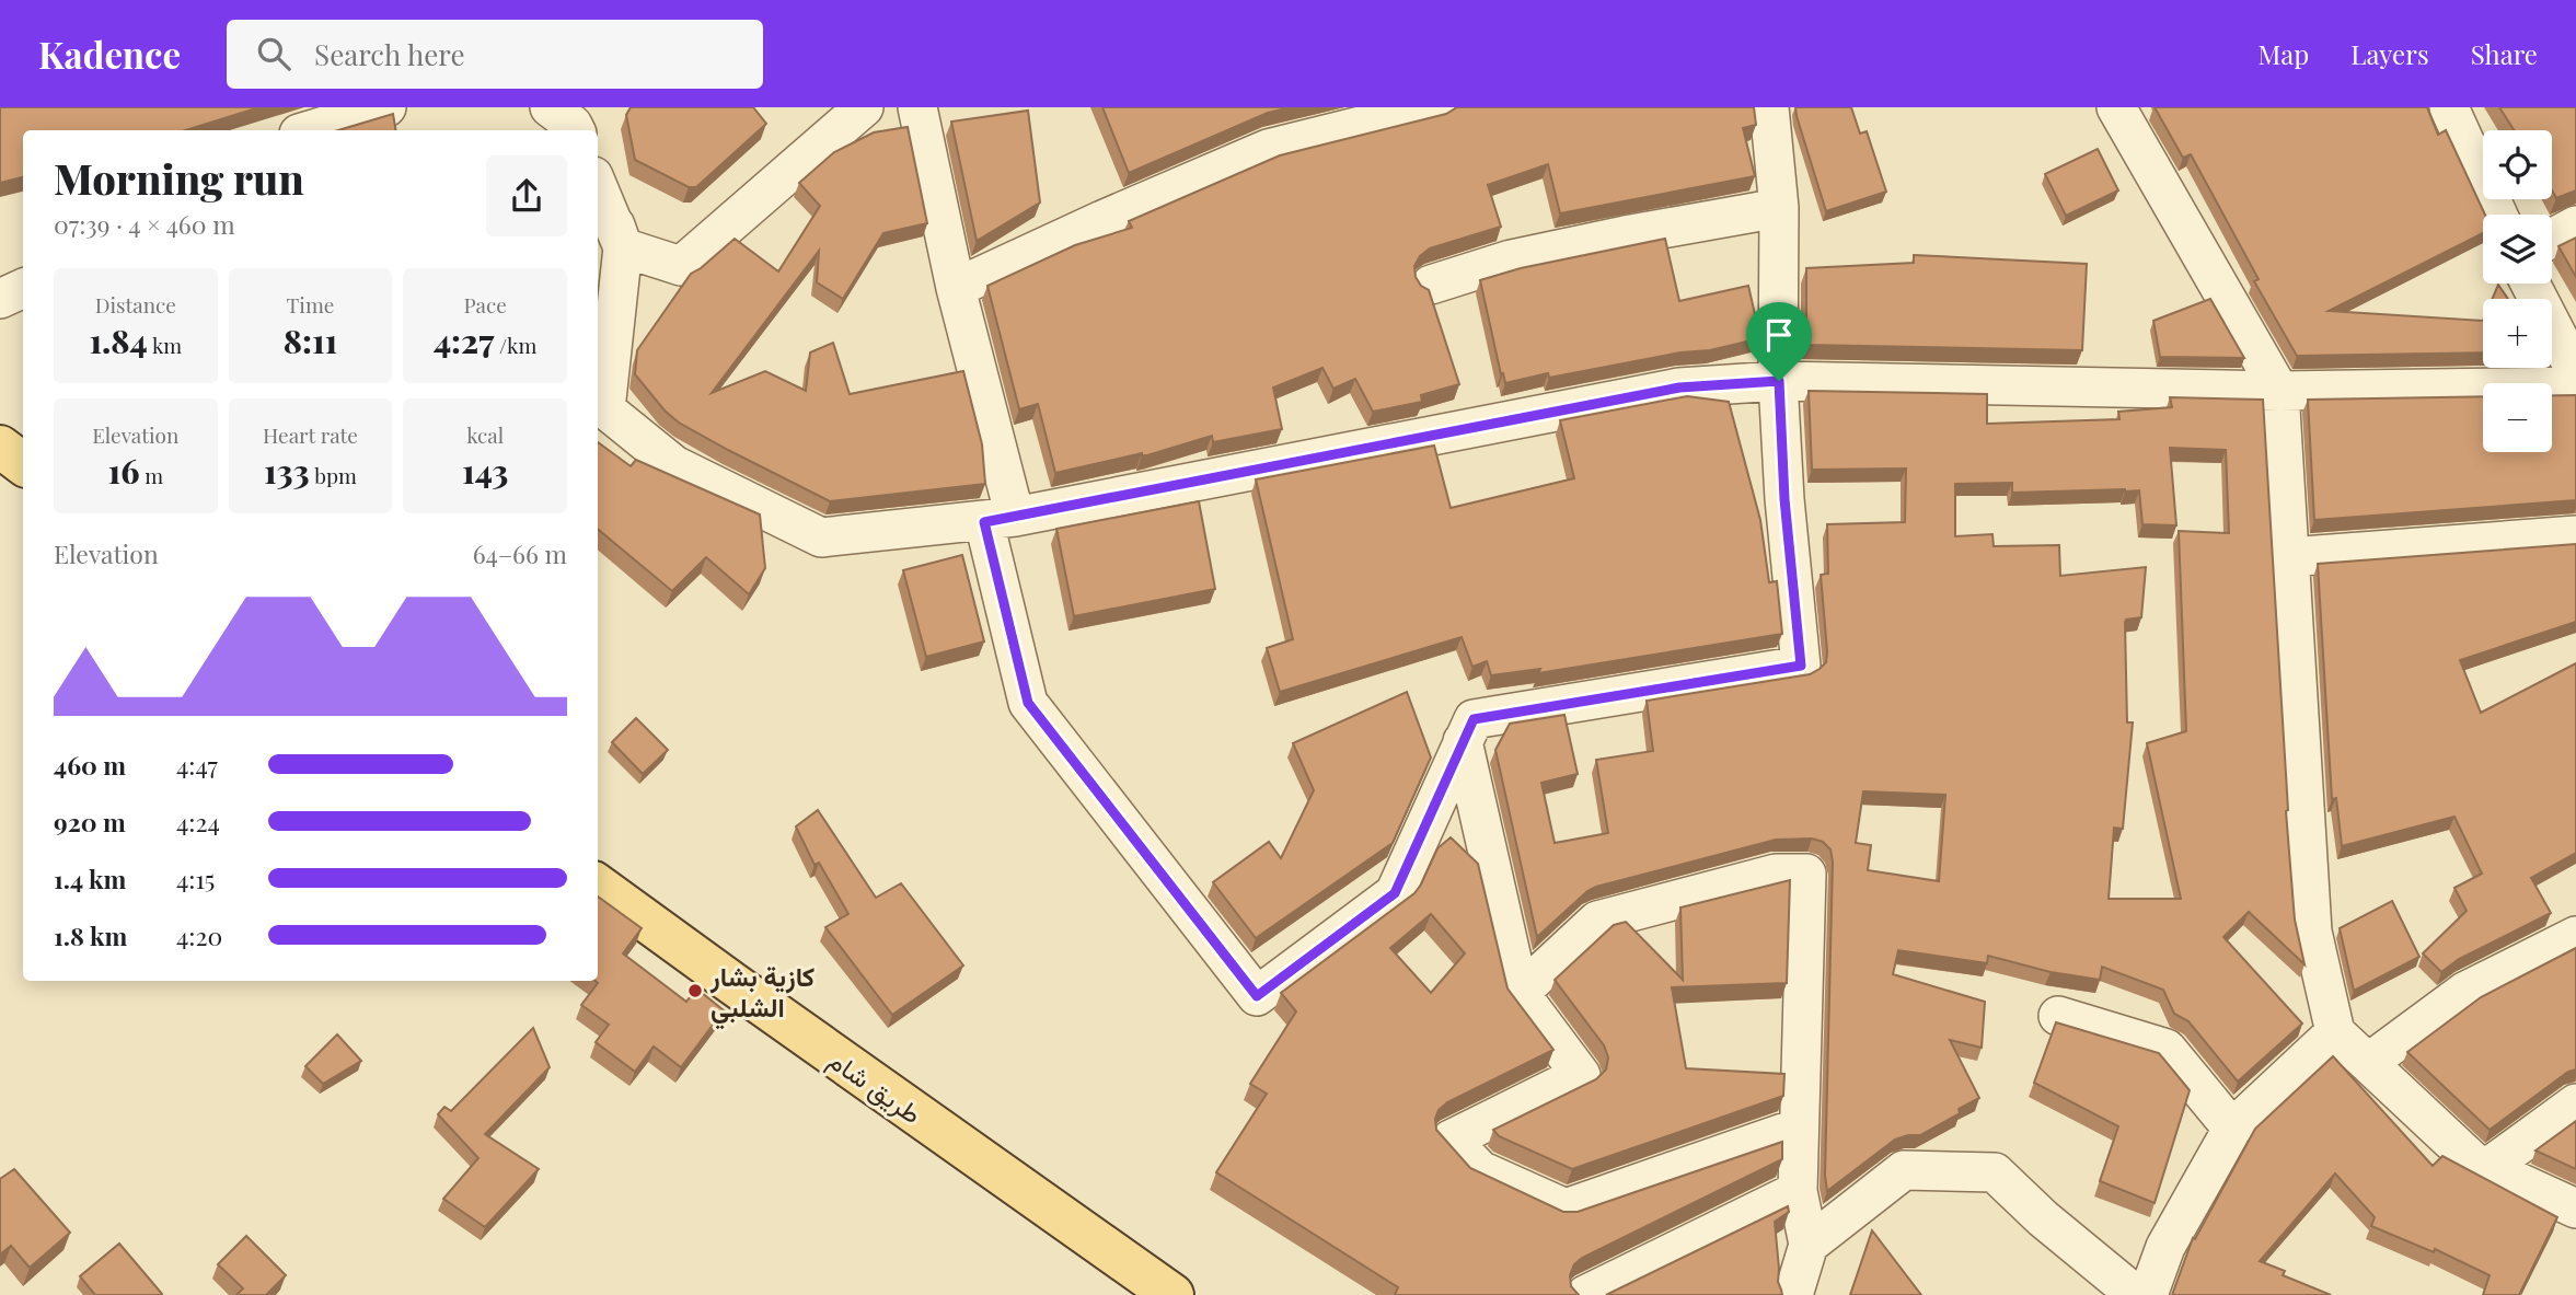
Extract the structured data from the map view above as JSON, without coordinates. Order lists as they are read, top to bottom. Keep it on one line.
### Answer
{"streets":{"main road":["طريق شام"]},"places":["كازية بشار الشلبي"],"page":{"header":"Kadence","search":"Search here","nav":["Map","Layers","Share"],"map_buttons":["+","−"],"heading":["Morning run","07:39 · 4 × 460 m"],"stats":[["Distance","1.84 km"],["Time","8:11"],["Pace","4:27 /km"],["Elevation","16 m"],["Heart rate","133 bpm"],["kcal","143"]],"chart":["Elevation","64–66 m"],"list":[{"name":"460 m","note":"4:47"},{"name":"920 m","note":"4:24"},{"name":"1.4 km","note":"4:15"},{"name":"1.8 km","note":"4:20"}]}}
